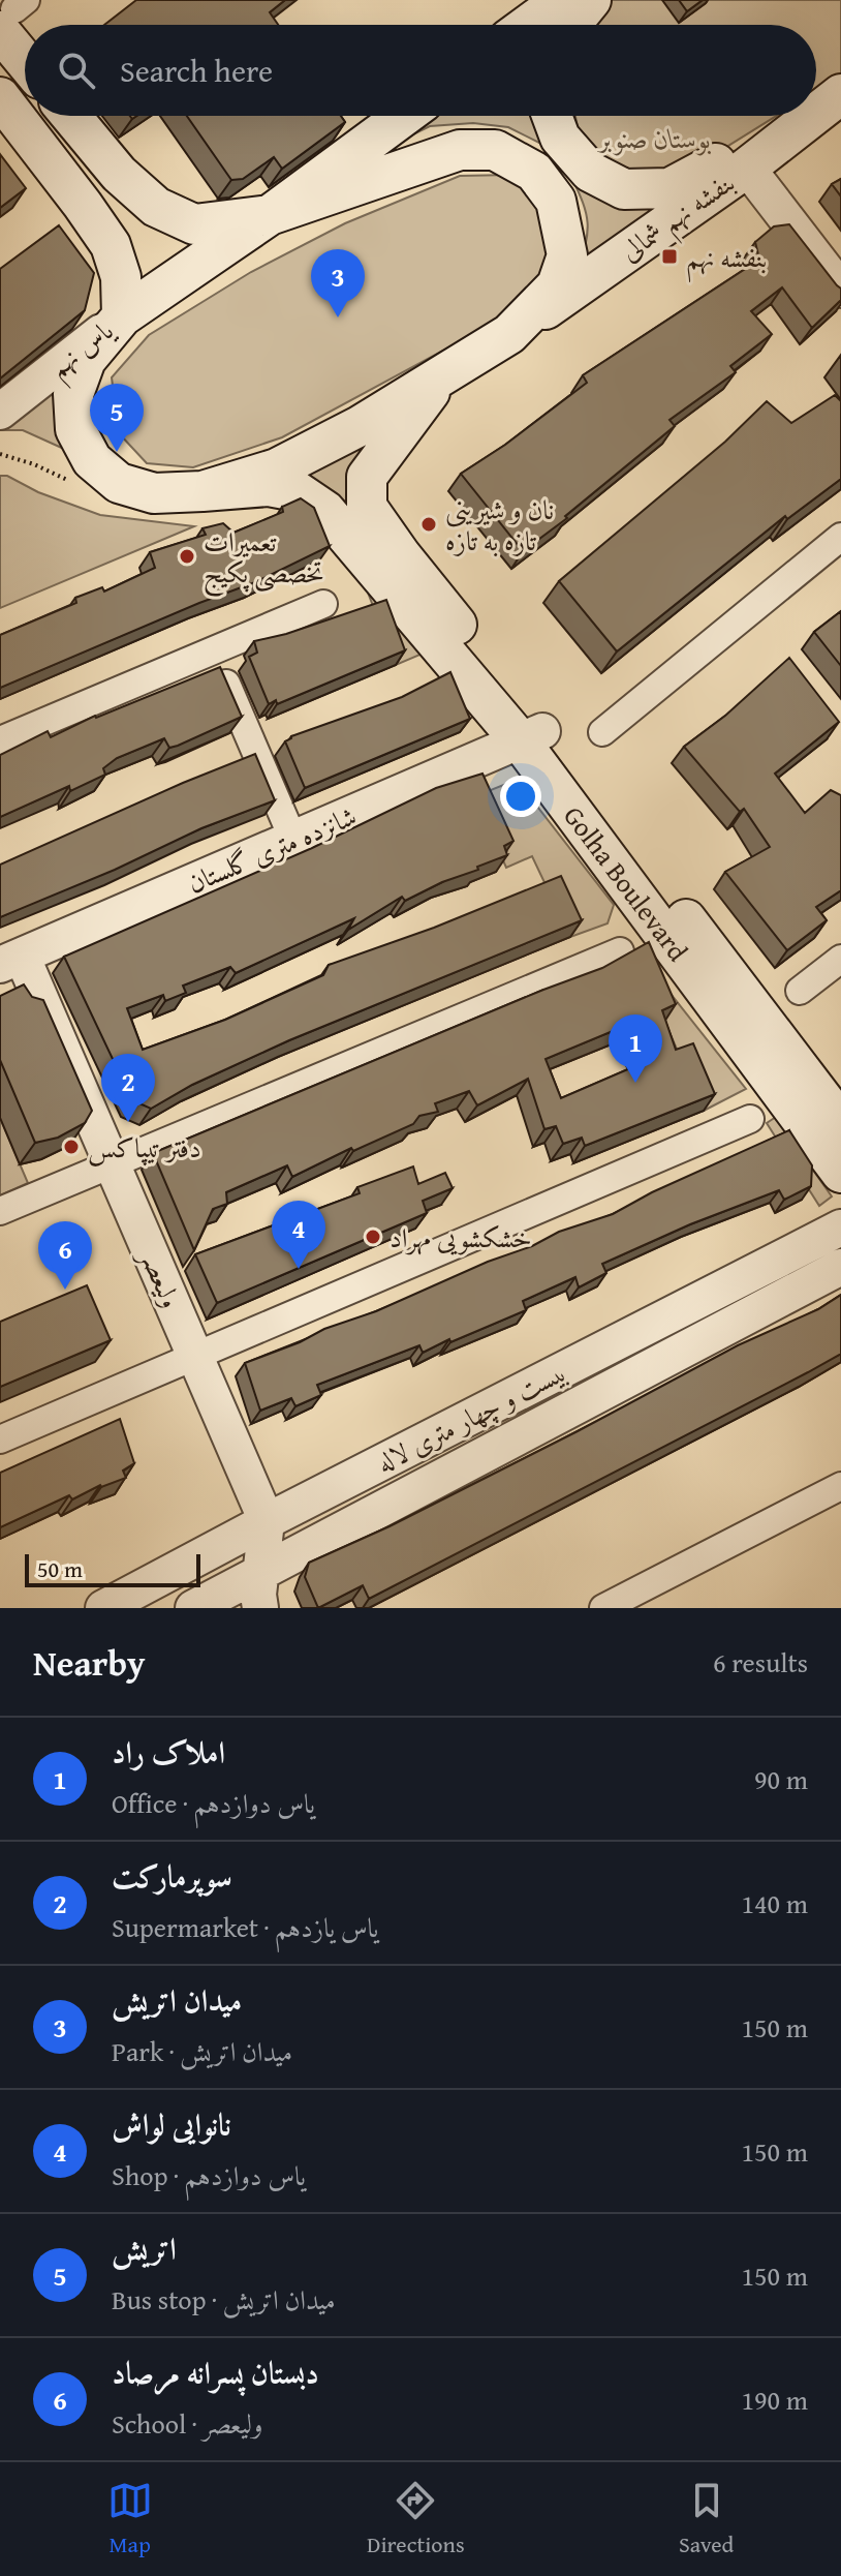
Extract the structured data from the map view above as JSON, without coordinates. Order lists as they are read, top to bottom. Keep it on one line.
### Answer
{"streets":{"main road":["بنفشه نهم شمالی","Golha Boulevard"],"street":["یاس نهم","شانزده متری گلستان","ولیعصر","بیست و چهار متری لاله"]},"crossings":[["شانزده متری گلستان","Golha Boulevard"],["شانزده متری گلستان","ولیعصر"],["ولیعصر","بیست و چهار متری لاله"]],"parks":["بوستان صنوبر"],"places":{"transit":["بنفشه نهم"],"other":["نان و شیرینی تازه به تازه","تعمیرات تخصصی پکیج","دفتر تیپاکس","خشکشویی مهراد"]},"scale_bar":"50 m","page":{"search":"Search here","pins":["3","5","1","2","4","6"],"scale":"50 m","heading":["Nearby","6 results"],"list":[{"mark":"1","name":"املاک راد","note":"Office · یاس دوازدهم","value":"90 m"},{"mark":"2","name":"سوپرمارکت","note":"Supermarket · یاس یازدهم","value":"140 m"},{"mark":"3","name":"میدان اتریش","note":"Park · میدان اتریش","value":"150 m"},{"mark":"4","name":"نانوایی لواش","note":"Shop · یاس دوازدهم","value":"150 m"},{"mark":"5","name":"اتریش","note":"Bus stop · میدان اتریش","value":"150 m"},{"mark":"6","name":"دبستان پسرانه مرصاد","note":"School · ولیعصر","value":"190 m"}],"nav":["Map","Directions","Saved"]}}
